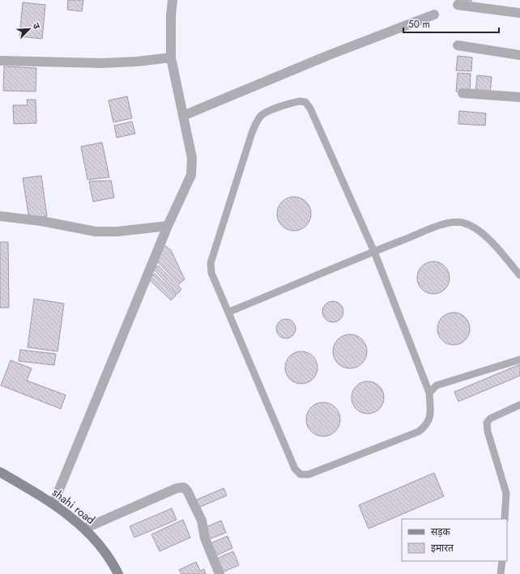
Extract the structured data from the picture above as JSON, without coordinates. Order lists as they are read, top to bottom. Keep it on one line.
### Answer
{"streets":{"street":["shahi road"]},"legend":["सड़क","इमारत"],"scale_bar":"50 m","north":"top right"}
